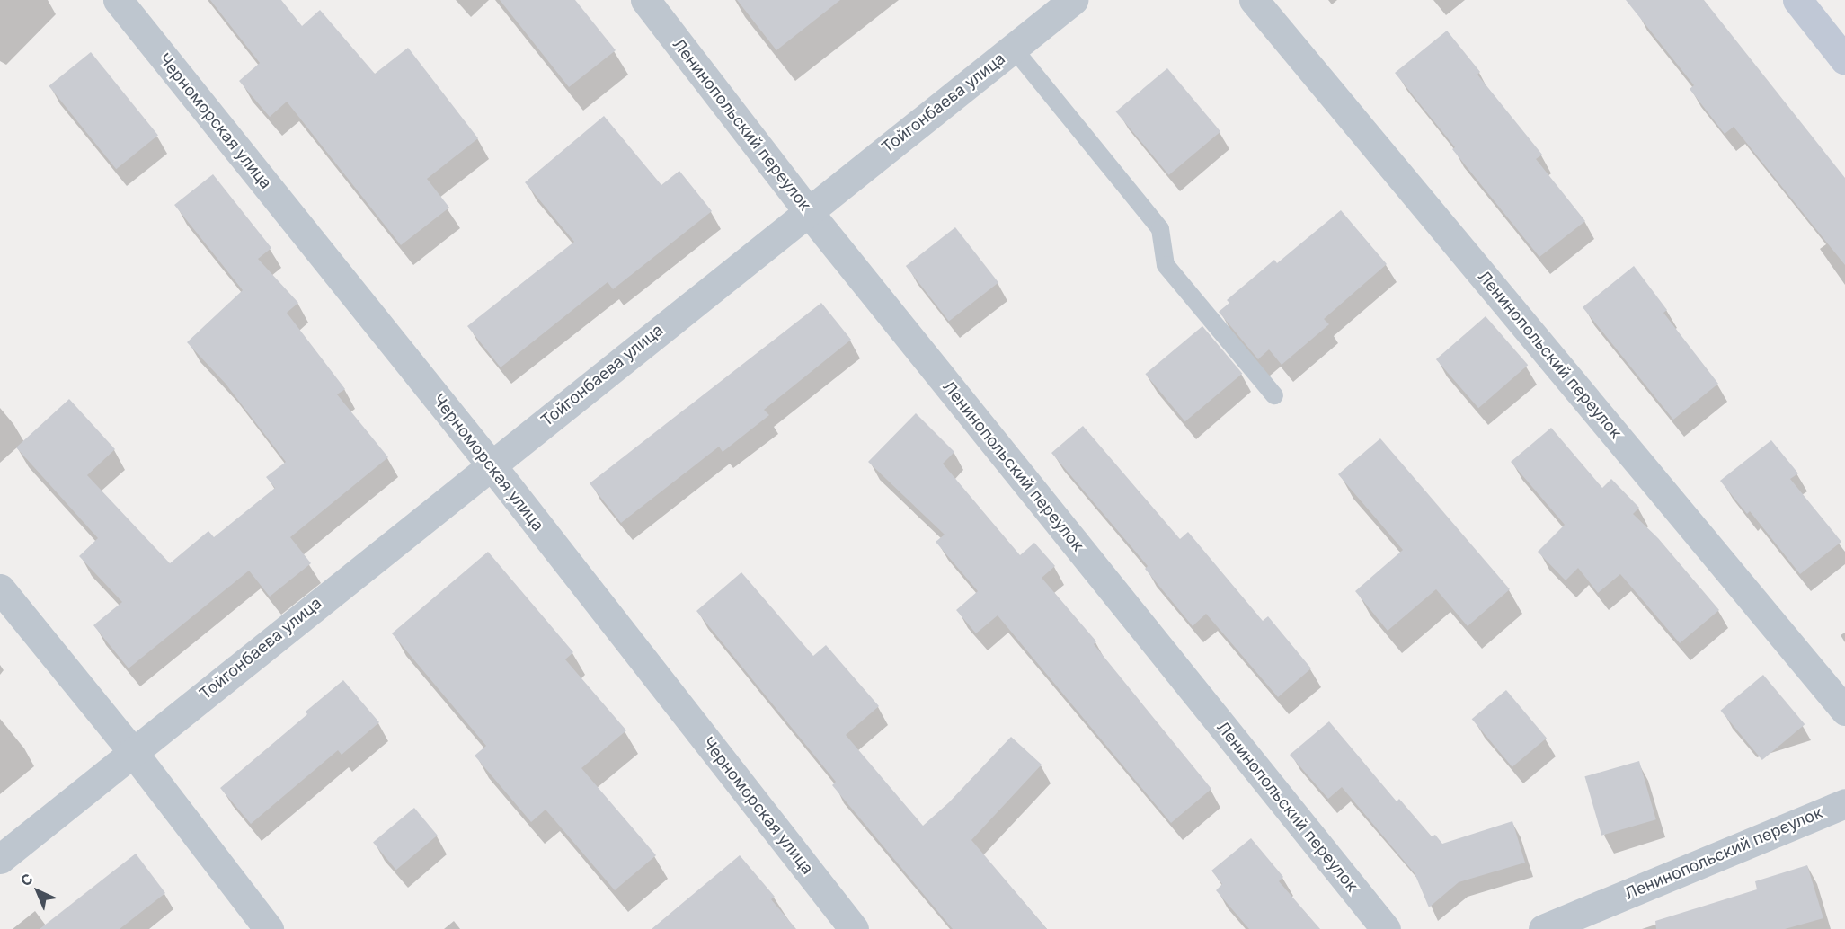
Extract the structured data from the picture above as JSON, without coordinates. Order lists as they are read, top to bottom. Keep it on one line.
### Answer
{"streets":{"street":["Тойгонбаева улица","Черноморская улица","Ленинопольский переулок"]},"crossings":[["Тойгонбаева улица","Черноморская улица"],["Тойгонбаева улица","Ленинопольский переулок"]],"north":"top left"}
